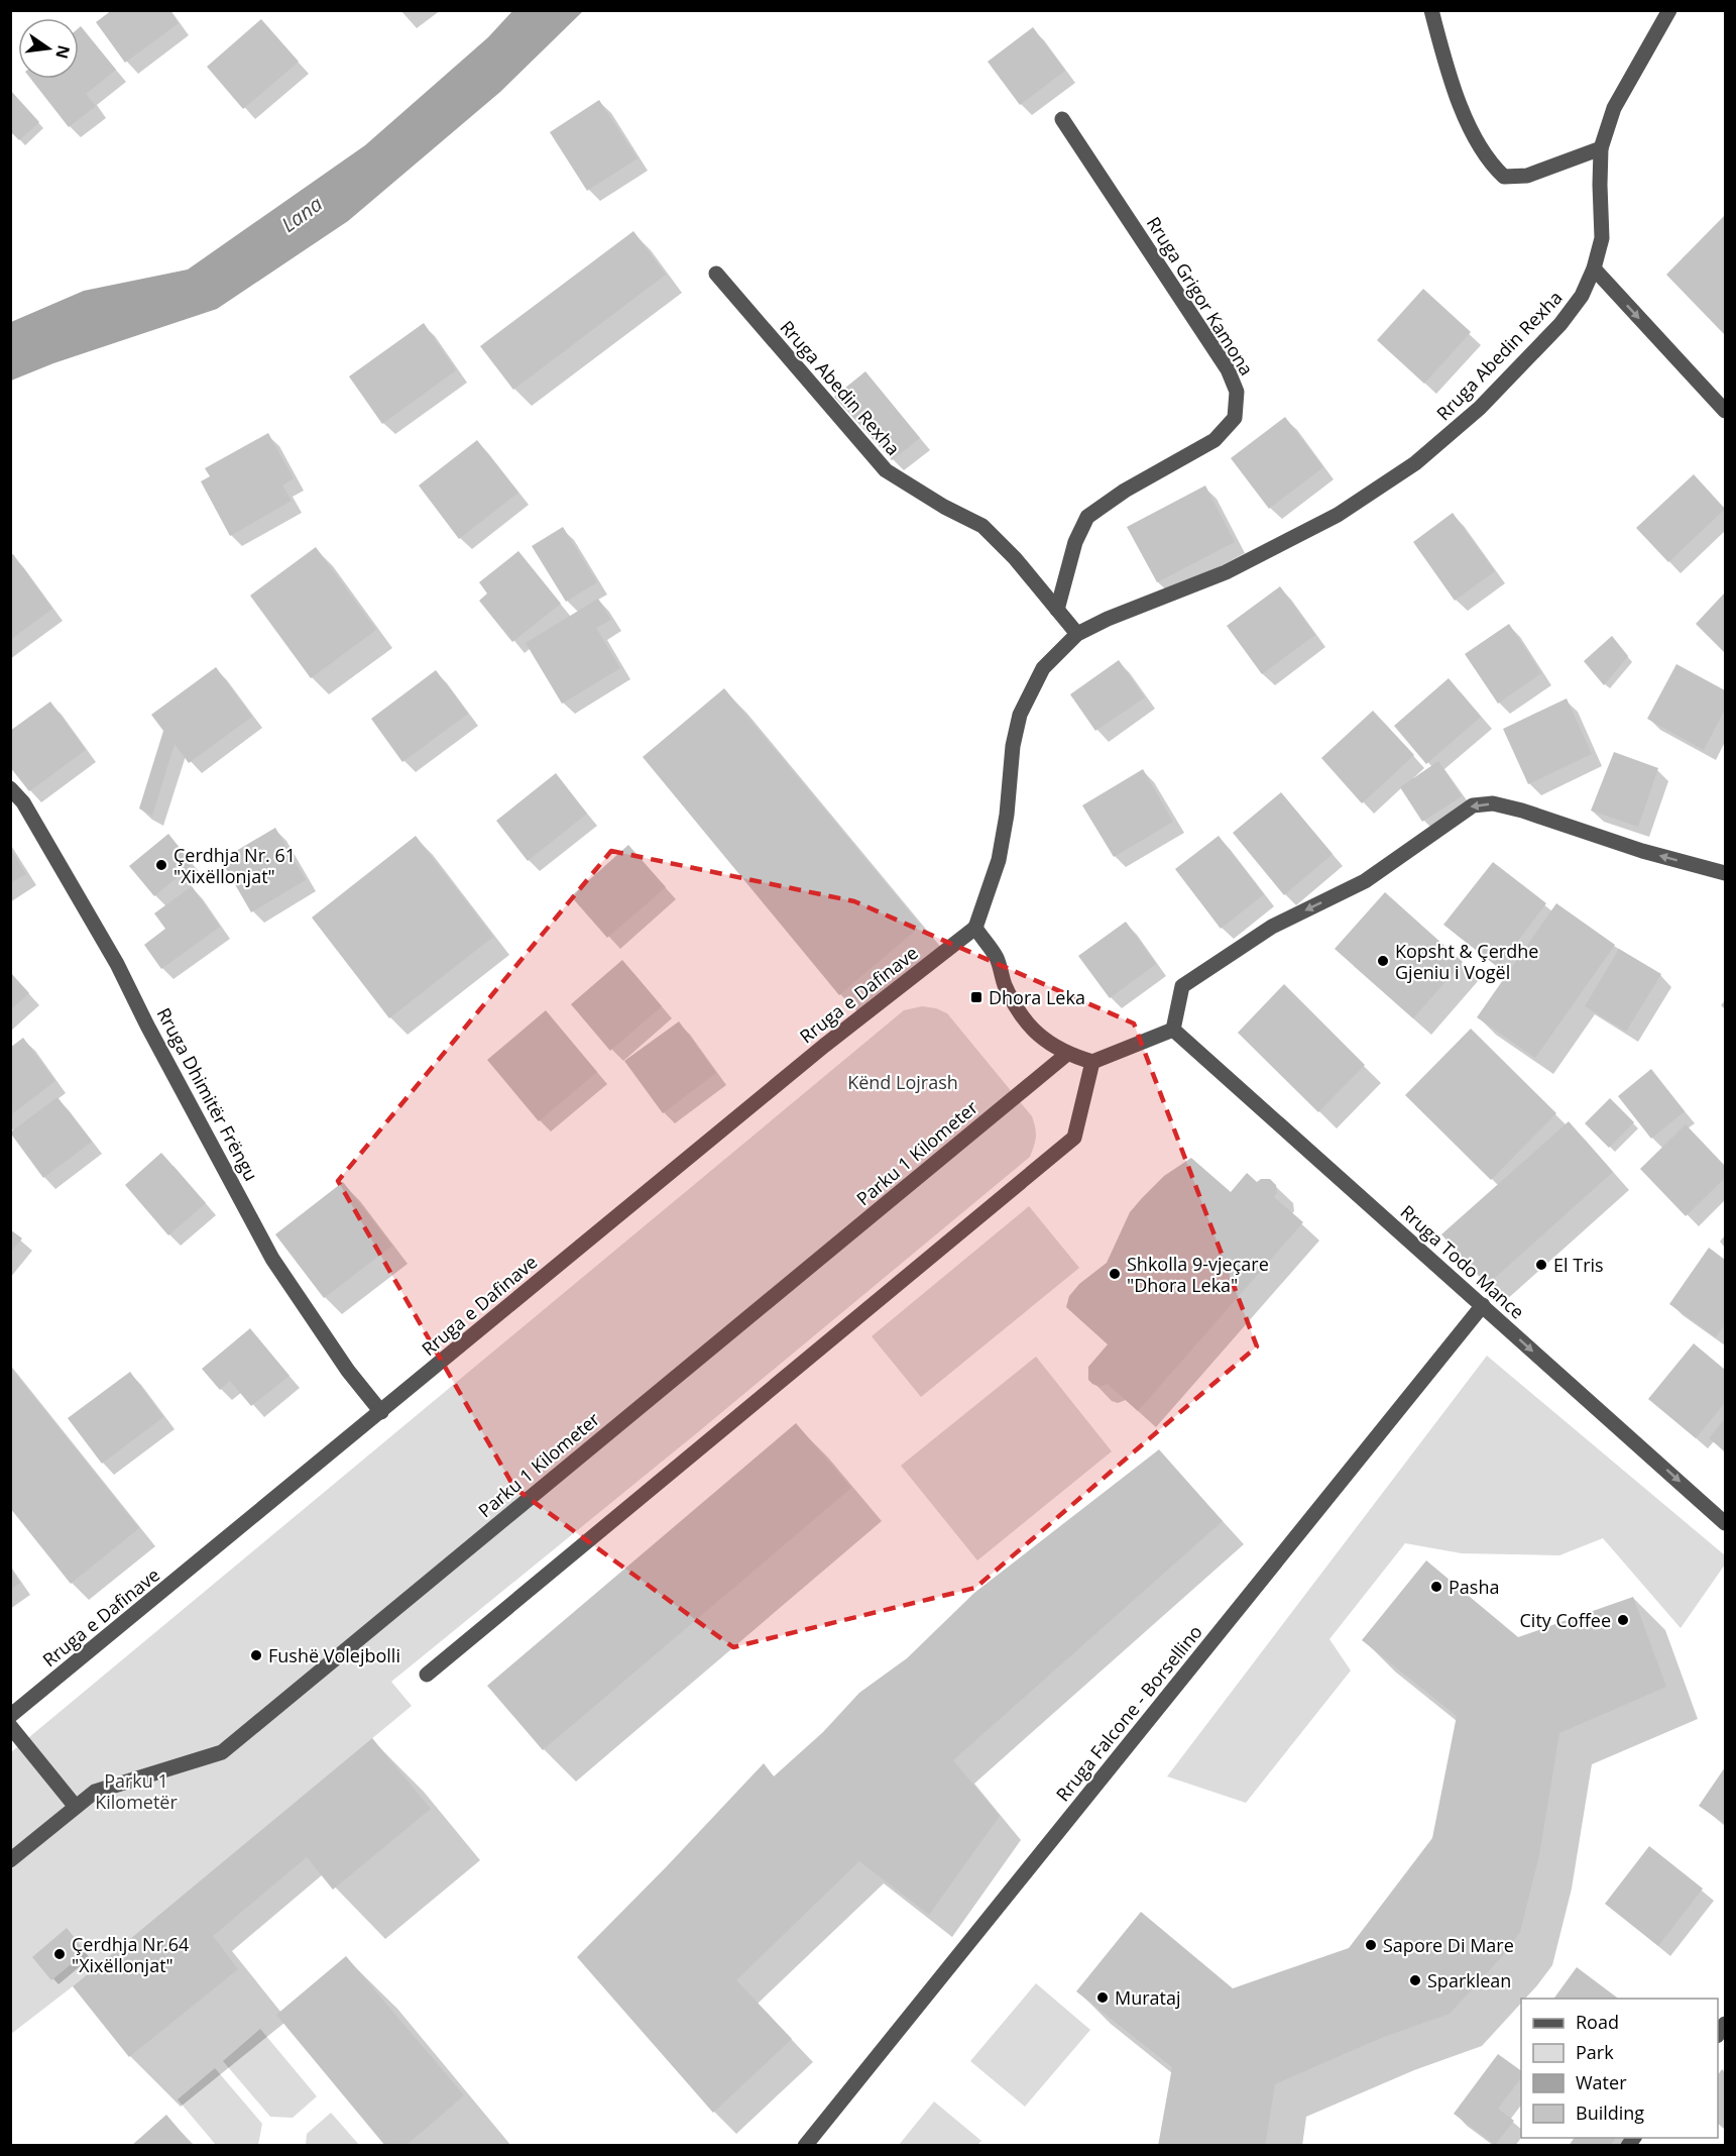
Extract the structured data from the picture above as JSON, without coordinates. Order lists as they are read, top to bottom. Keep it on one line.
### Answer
{"streets":{"street":["Rruga Grigor Kamona","Rruga Abedin Rexha","Rruga e Dafinave","Rruga Dhimitër Frëngu","Parku 1 Kilometer","Rruga Todo Mance","Rruga Falcone - Borsellino"]},"crossings":[["Rruga Grigor Kamona","Rruga Abedin Rexha"],["Rruga Abedin Rexha","Rruga e Dafinave"],["Rruga e Dafinave","Rruga Dhimitër Frëngu"],["Rruga Todo Mance","Rruga Falcone - Borsellino"]],"one_way":["Rruga Todo Mance"],"water":["Lana"],"parks":["Kënd Lojrash","Parku 1 Kilometër"],"places":{"other":["Çerdhja Nr. 61 \"Xixëllonjat\"","Kopsht & Çerdhe Gjeniu i Vogël","El Tris","Shkolla 9-vjeçare \"Dhora Leka\"","Pasha","City Coffee","Fushë Volejbolli","Sapore Di Mare","Çerdhja Nr.64 \"Xixëllonjat\"","Sparklean","Murataj"],"transit":["Dhora Leka"]},"legend":["Road","Park","Water","Building"],"north":"right"}
